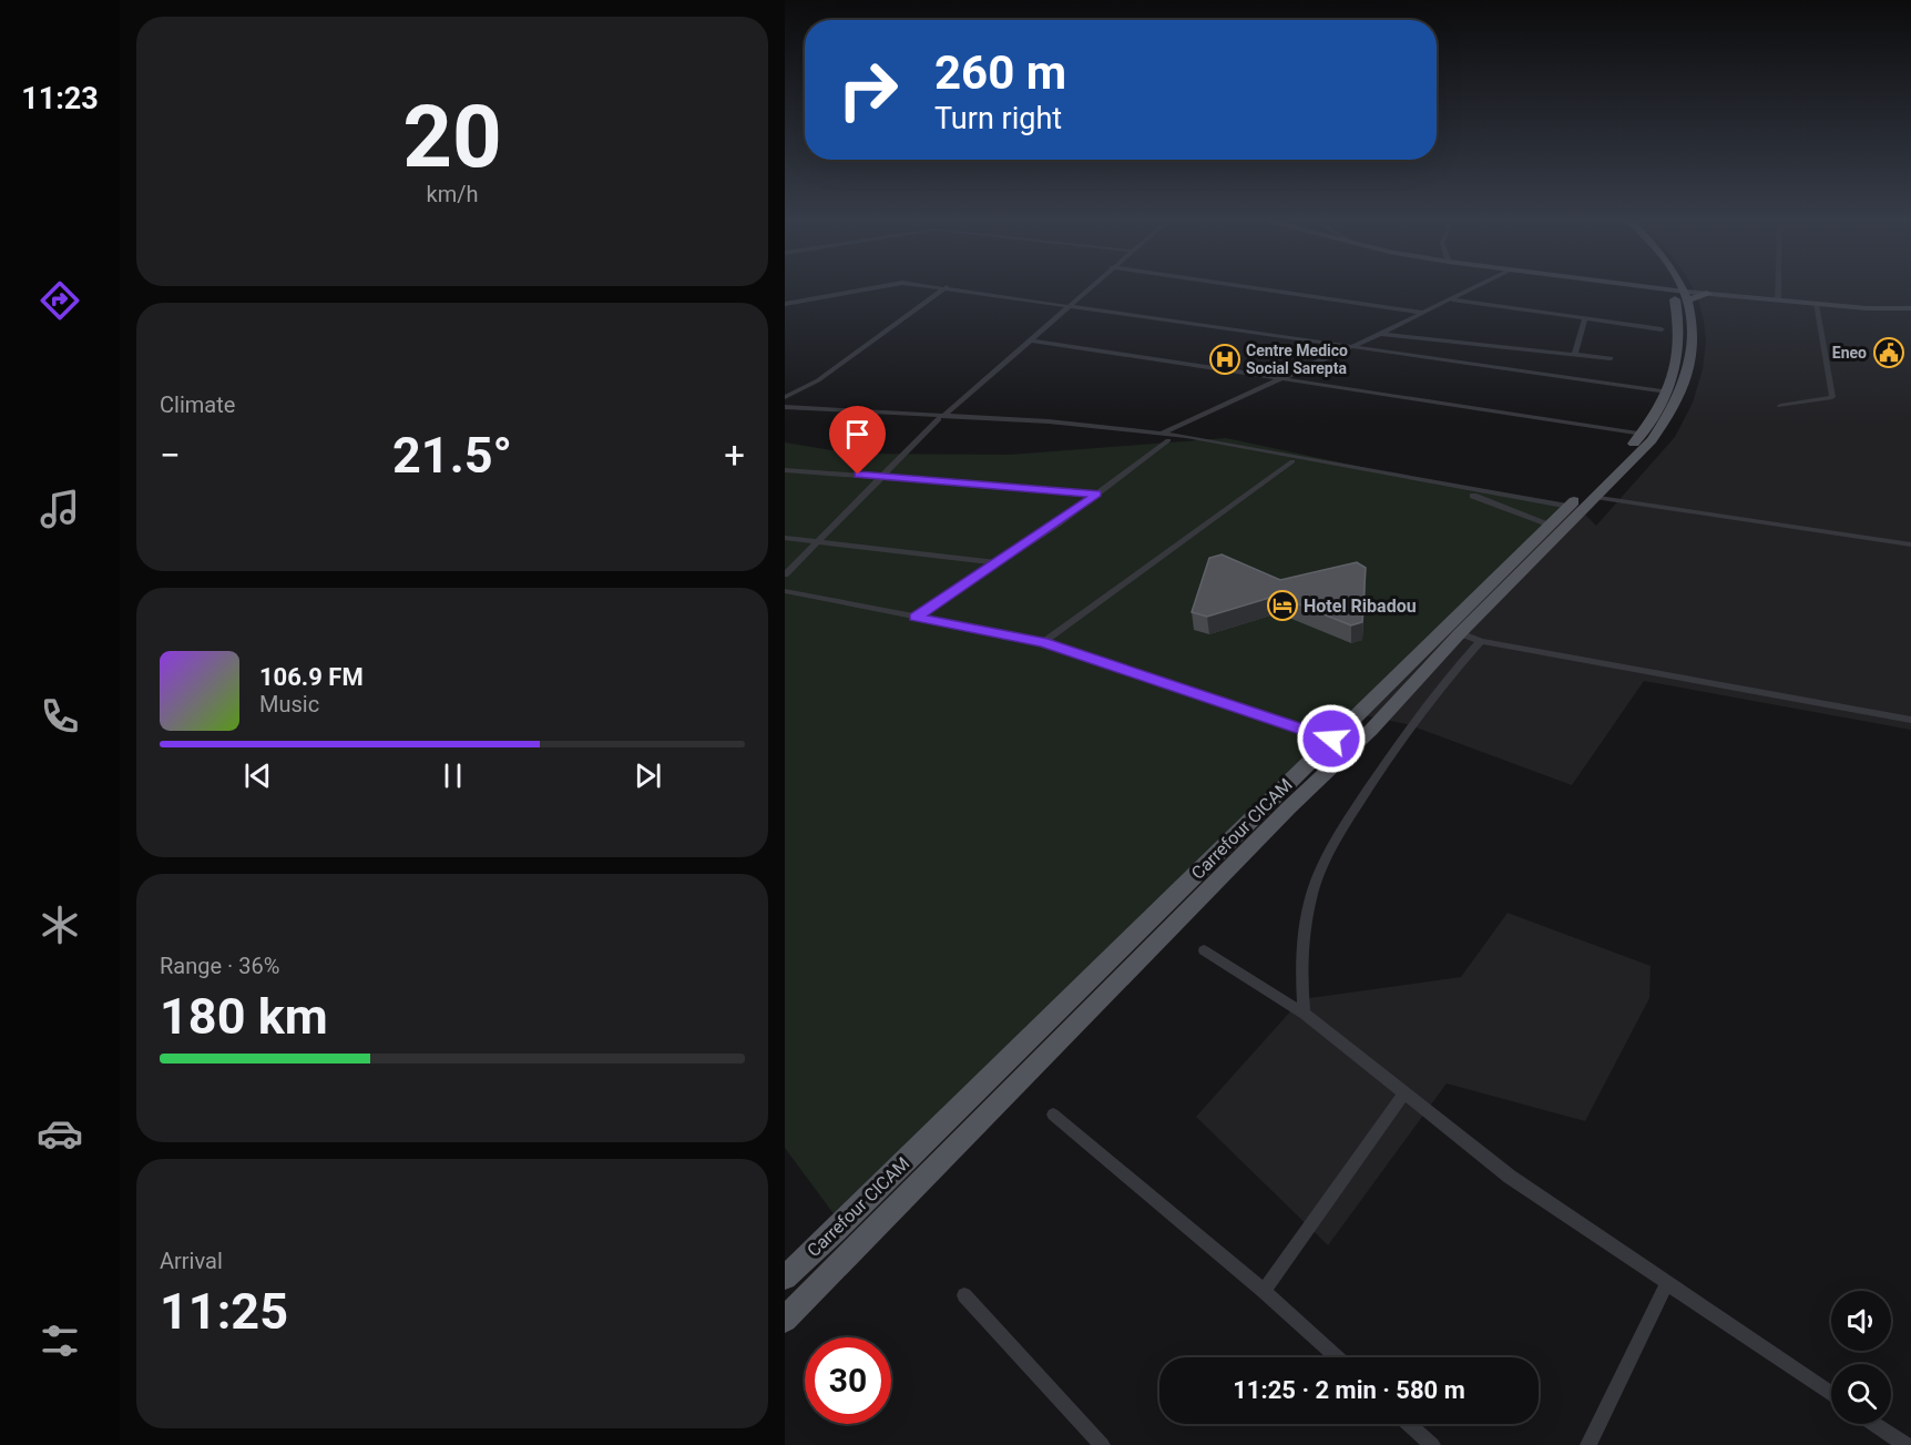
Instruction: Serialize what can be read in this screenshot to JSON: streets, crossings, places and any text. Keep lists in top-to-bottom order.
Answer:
{
  "streets": {
    "main road": ["Carrefour CICAM"]
  },
  "places": {
    "public building": ["Eneo"],
    "hospital": ["Centre Medico Social Sarepta"],
    "hotel": ["Hotel Ribadou"]
  },
  "page": {
    "tabs": "11:23",
    "tile": [
      ["20", "km/h"],
      "Climate",
      ["Range · 36%", "180 km"],
      ["Arrival", "11:25"]
    ],
    "turn": ["260 m", "Turn right"],
    "heat": ["−", "21.5°", "+"],
    "song": ["106.9 FM", "Music"],
    "limit": "30",
    "trip": "11:25 · 2 min · 580 m"
  }
}
